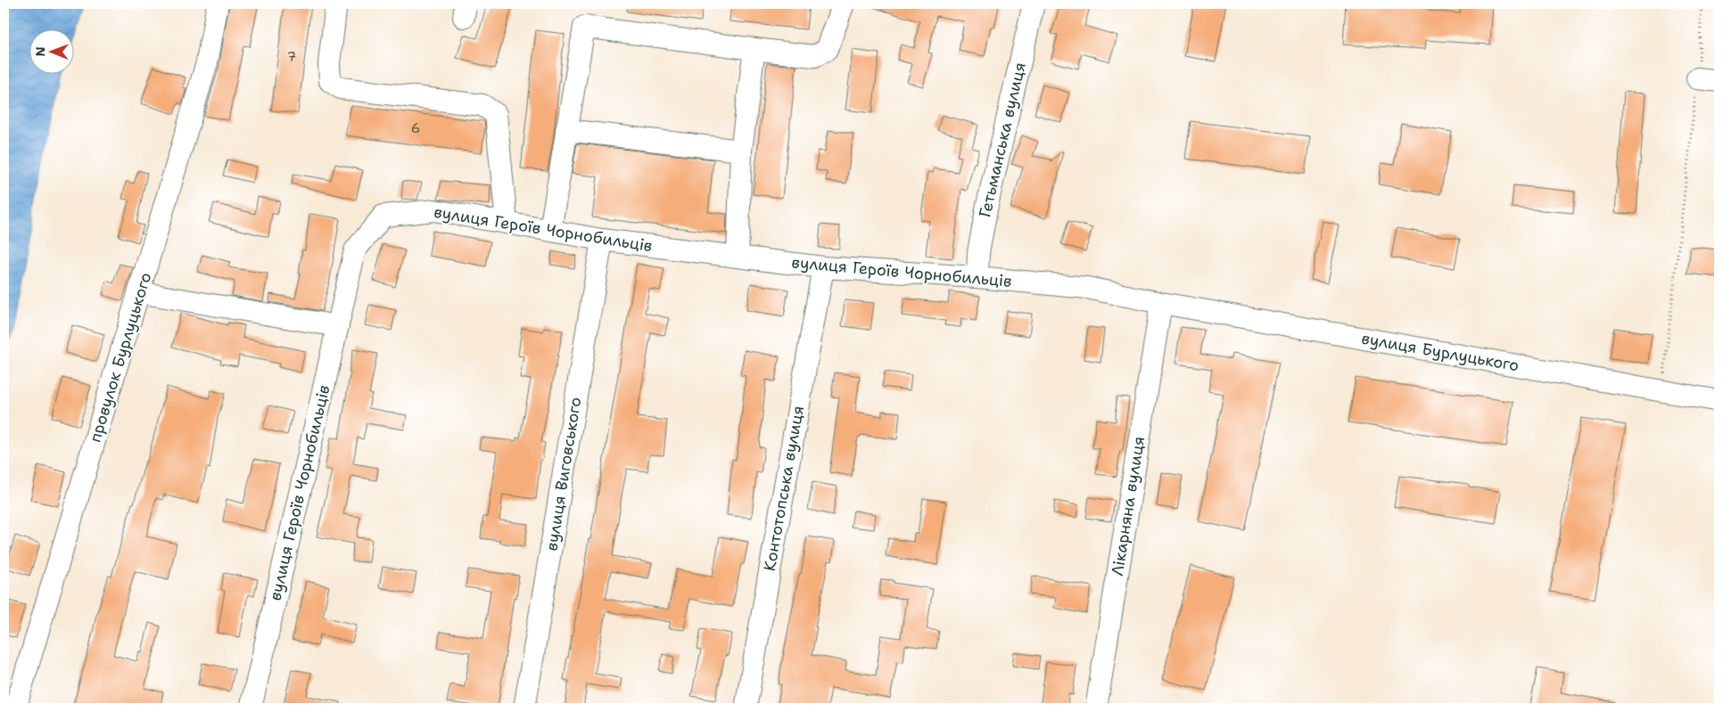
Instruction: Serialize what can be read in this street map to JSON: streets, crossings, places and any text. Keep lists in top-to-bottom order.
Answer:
{
  "streets": {
    "street": [
      "Гетьманська вулиця",
      "вулиця Героїв Чорнобильців",
      "вулиця Бурлуцького",
      "провулок Бурлуцького",
      "вулиця Виговського",
      "Контотопська вулиця",
      "Лікарняна вулиця"
    ]
  },
  "crossings": [
    ["Гетьманська вулиця", "вулиця Героїв Чорнобильців"],
    ["вулиця Героїв Чорнобильців", "вулиця Бурлуцького"],
    ["вулиця Героїв Чорнобильців", "вулиця Виговського"],
    ["вулиця Героїв Чорнобильців", "Контотопська вулиця"],
    ["вулиця Героїв Чорнобильців", "Лікарняна вулиця"],
    ["вулиця Бурлуцького", "Лікарняна вулиця"]
  ],
  "house_numbers": ["7", "6"],
  "north": "left"
}
